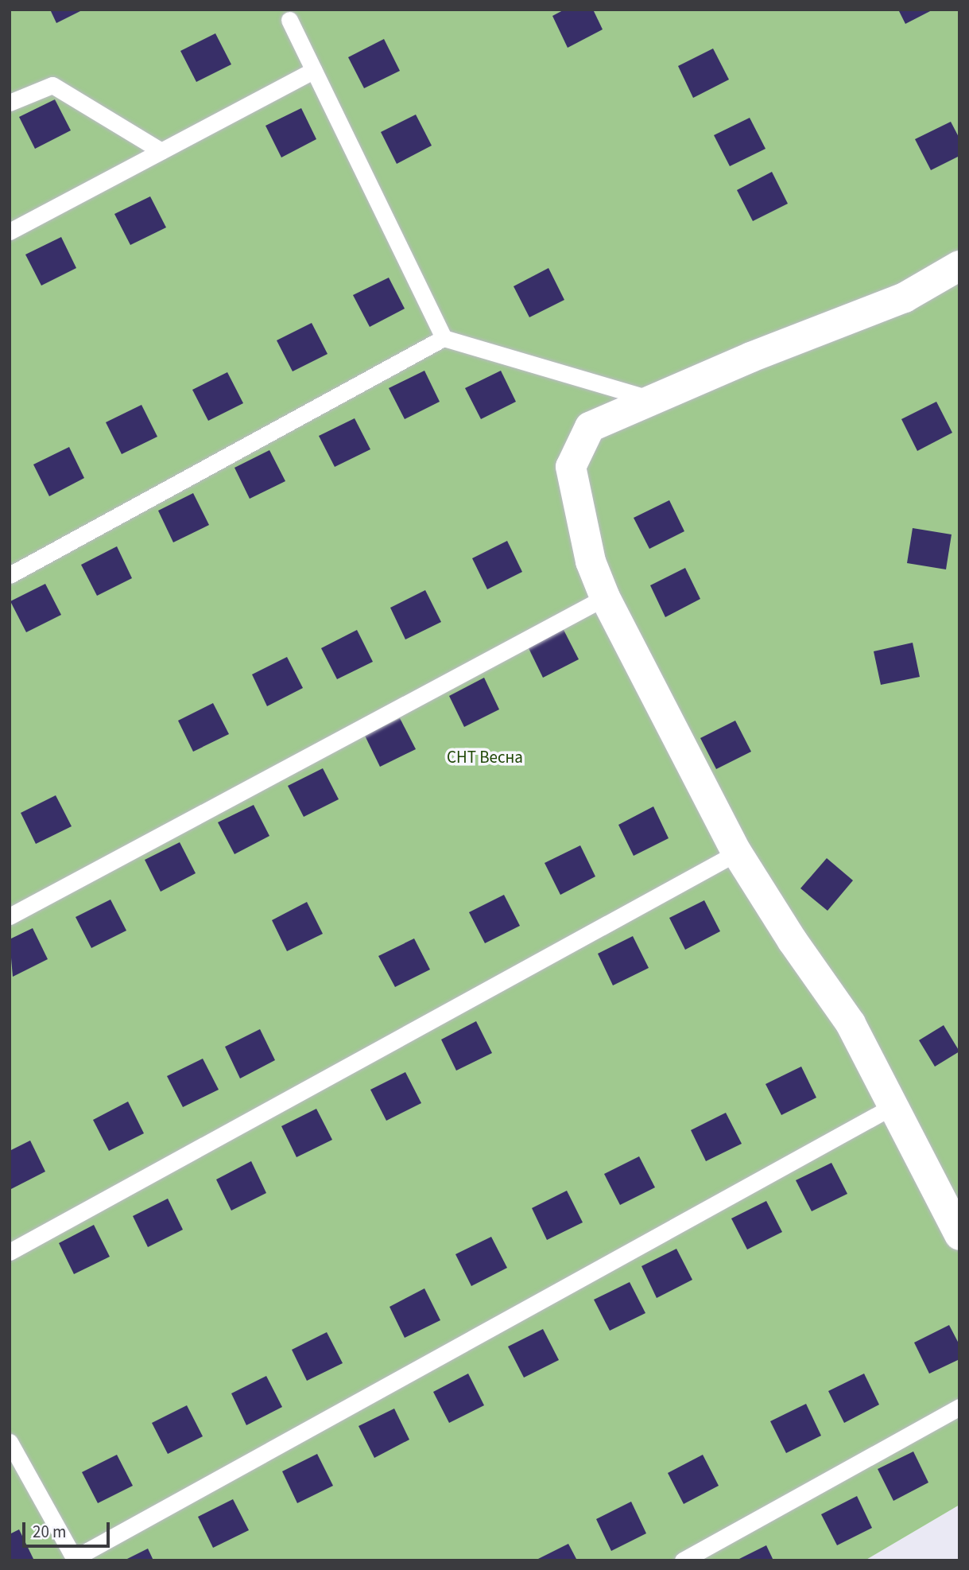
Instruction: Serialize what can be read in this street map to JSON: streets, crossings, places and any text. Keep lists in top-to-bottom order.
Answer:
{
  "parks": ["СНТ Весна"],
  "scale_bar": "20 m"
}
